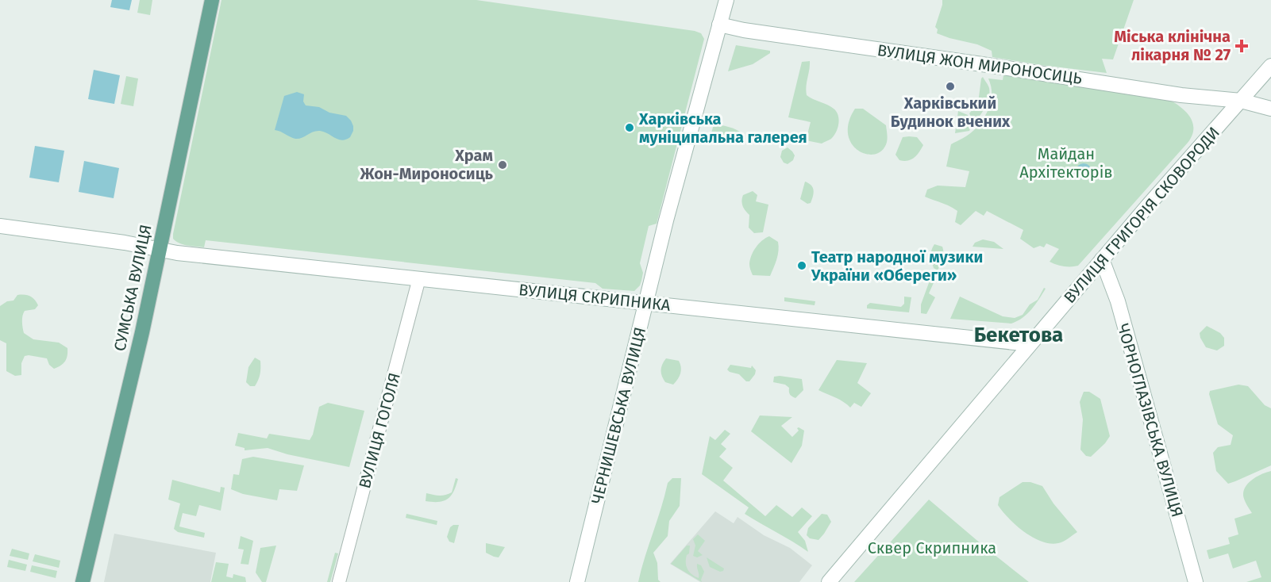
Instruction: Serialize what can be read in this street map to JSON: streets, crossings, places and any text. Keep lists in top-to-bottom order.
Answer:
{
  "streets": {
    "main road": ["СУМСЬКА ВУЛИЦЯ"],
    "street": [
      "ВУЛИЦЯ ЖОН МИРОНОСИЦЬ",
      "ВУЛИЦЯ ГРИГОРІЯ СКОВОРОДИ",
      "ВУЛИЦЯ СКРИПНИКА",
      "ЧЕРНИШЕВСЬКА ВУЛИЦЯ",
      "ЧОРНОГЛАЗІВСЬКА ВУЛИЦЯ",
      "ВУЛИЦЯ ГОГОЛЯ"
    ]
  },
  "crossings": [
    ["ВУЛИЦЯ ЖОН МИРОНОСИЦЬ", "ВУЛИЦЯ ГРИГОРІЯ СКОВОРОДИ"],
    ["ВУЛИЦЯ ЖОН МИРОНОСИЦЬ", "ЧЕРНИШЕВСЬКА ВУЛИЦЯ"],
    ["ВУЛИЦЯ ГРИГОРІЯ СКОВОРОДИ", "ВУЛИЦЯ СКРИПНИКА"],
    ["ВУЛИЦЯ ГРИГОРІЯ СКОВОРОДИ", "ЧОРНОГЛАЗІВСЬКА ВУЛИЦЯ"],
    ["СУМСЬКА ВУЛИЦЯ", "ВУЛИЦЯ СКРИПНИКА"],
    ["ВУЛИЦЯ СКРИПНИКА", "ЧЕРНИШЕВСЬКА ВУЛИЦЯ"],
    ["ВУЛИЦЯ СКРИПНИКА", "ВУЛИЦЯ ГОГОЛЯ"]
  ],
  "districts": ["Бекетова"],
  "parks": ["Майдан Архітекторів", "Сквер Скрипника"],
  "places": {
    "health": ["Міська клінічна лікарня № 27"],
    "other": [
      "Харківський Будинок вчених",
      "Харківська муніципальна галерея",
      "Храм Жон-Мироносиць",
      "Театр народної музики України «Обереги»"
    ]
  }
}
